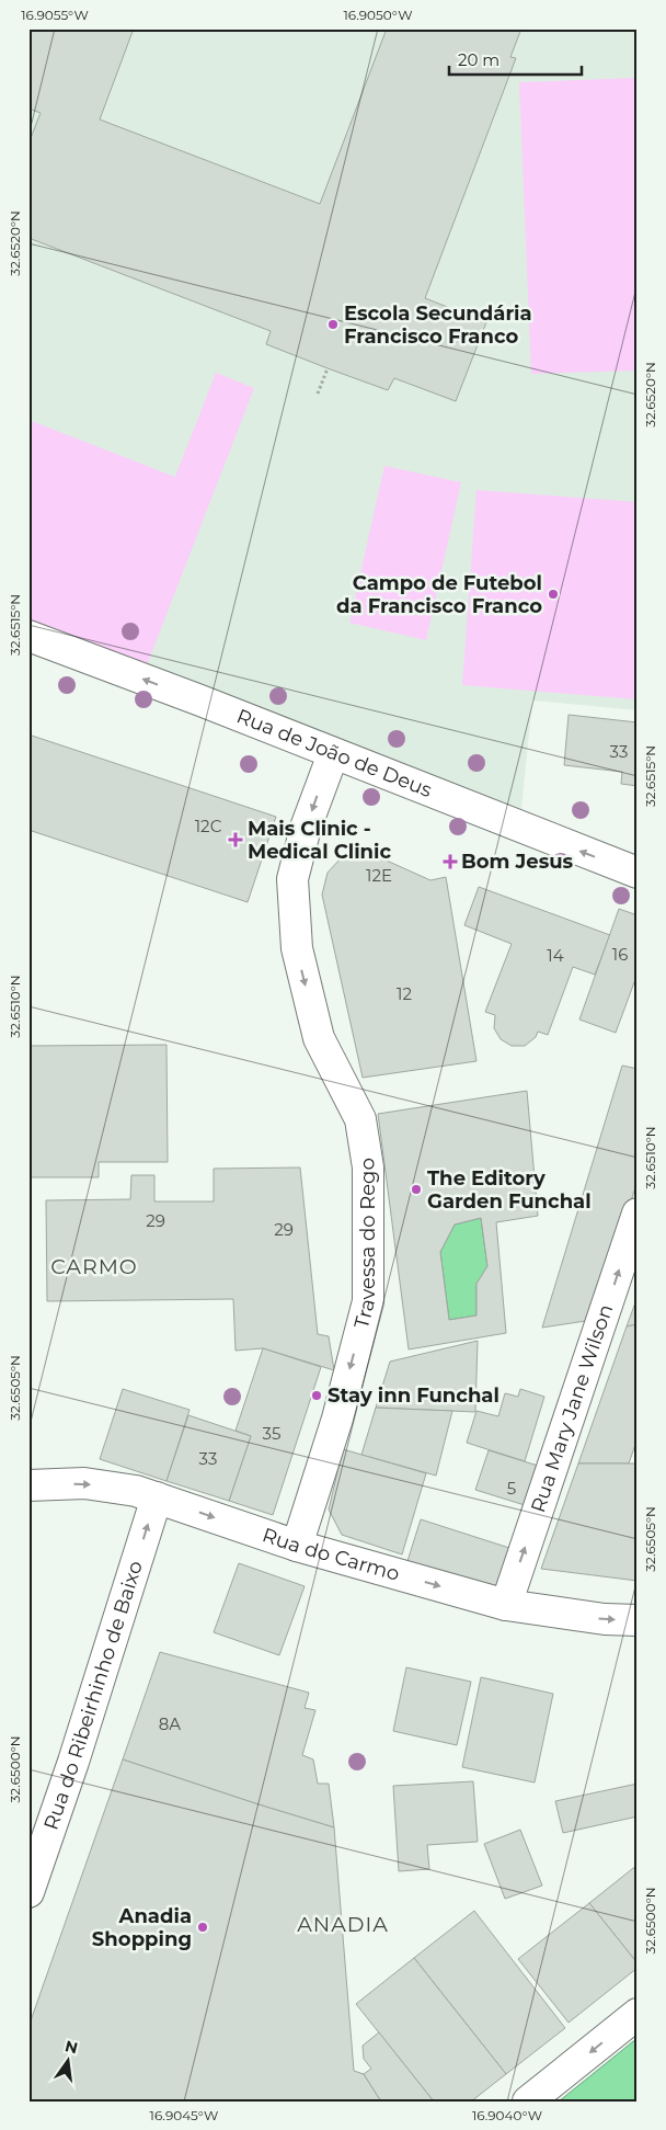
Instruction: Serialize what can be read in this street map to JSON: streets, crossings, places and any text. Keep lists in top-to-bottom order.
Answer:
{
  "streets": {
    "street": [
      "Rua de João de Deus",
      "Travessa do Rego",
      "Rua Mary Jane Wilson",
      "Rua do Carmo",
      "Rua do Ribeirhinho de Baixo"
    ]
  },
  "crossings": [
    ["Rua de João de Deus", "Travessa do Rego"],
    ["Travessa do Rego", "Rua do Carmo"],
    ["Rua Mary Jane Wilson", "Rua do Carmo"],
    ["Rua do Carmo", "Rua do Ribeirhinho de Baixo"]
  ],
  "one_way": [
    "Rua de João de Deus",
    "Travessa do Rego",
    "Rua Mary Jane Wilson",
    "Rua do Carmo",
    "Rua do Ribeirhinho de Baixo"
  ],
  "districts": ["CARMO", "ANADIA"],
  "places": {
    "other": [
      "Escola Secundária Francisco Franco",
      "Campo de Futebol da Francisco Franco",
      "The Editory Garden Funchal",
      "Stay inn Funchal",
      "Anadia Shopping"
    ],
    "health": ["Mais Clinic - Medical Clinic", "Bom Jesus"]
  },
  "house_numbers": [
    "33",
    "12C",
    "12E",
    "16",
    "14",
    "12",
    "29",
    "29",
    "35",
    "33",
    "5",
    "8A"
  ],
  "scale_bar": "20 m",
  "north": "top",
  "coordinates": [
    "16.9055°W",
    "16.9050°W",
    "32.6520°N",
    "32.6515°N",
    "32.6510°N",
    "32.6505°N",
    "32.6500°N",
    "16.9045°W",
    "16.9040°W"
  ]
}
